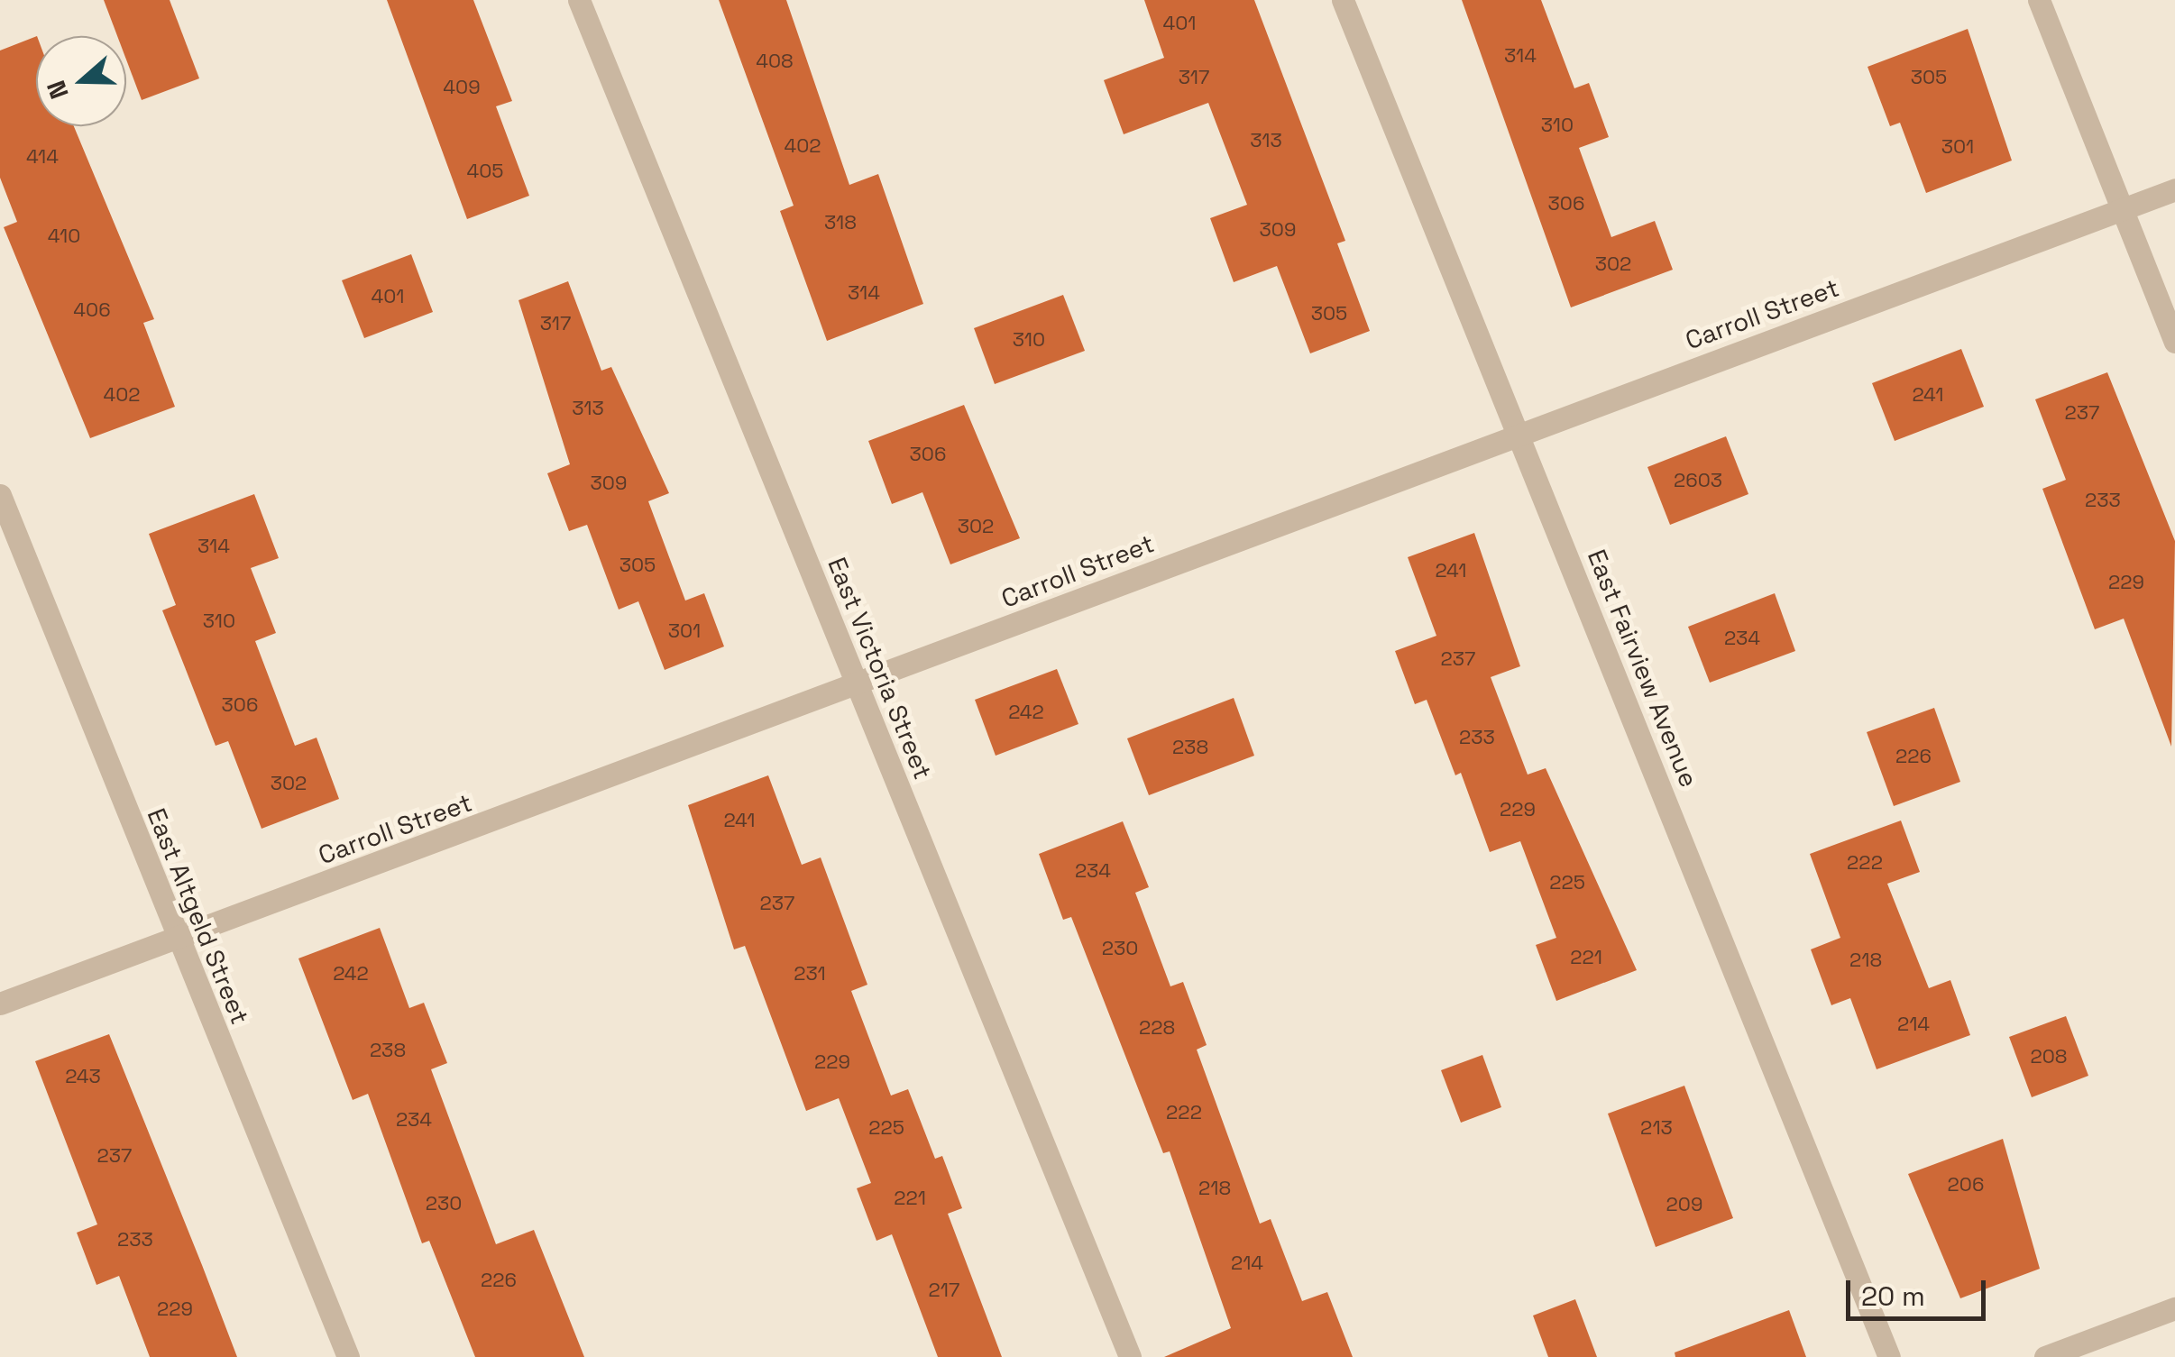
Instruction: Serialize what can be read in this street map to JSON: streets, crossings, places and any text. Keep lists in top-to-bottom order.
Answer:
{
  "streets": {
    "street": [
      "Carroll Street",
      "East Victoria Street",
      "East Fairview Avenue",
      "East Altgeld Street"
    ]
  },
  "crossings": [
    ["Carroll Street", "East Victoria Street"],
    ["Carroll Street", "East Fairview Avenue"],
    ["Carroll Street", "East Altgeld Street"]
  ],
  "house_numbers": [
    "401",
    "314",
    "408",
    "317",
    "305",
    "409",
    "310",
    "313",
    "402",
    "301",
    "414",
    "405",
    "306",
    "318",
    "309",
    "410",
    "302",
    "314",
    "401",
    "406",
    "305",
    "317",
    "310",
    "402",
    "241",
    "313",
    "237",
    "306",
    "2603",
    "309",
    "233",
    "302",
    "314",
    "305",
    "241",
    "229",
    "310",
    "301",
    "234",
    "237",
    "306",
    "242",
    "233",
    "238",
    "226",
    "302",
    "229",
    "241",
    "222",
    "234",
    "225",
    "237",
    "230",
    "221",
    "218",
    "242",
    "231",
    "214",
    "228",
    "238",
    "208",
    "229",
    "243",
    "222",
    "234",
    "225",
    "213",
    "237",
    "206",
    "218",
    "221",
    "230",
    "209",
    "233",
    "214",
    "226",
    "217",
    "229"
  ],
  "scale_bar": "20 m",
  "north": "left"
}
